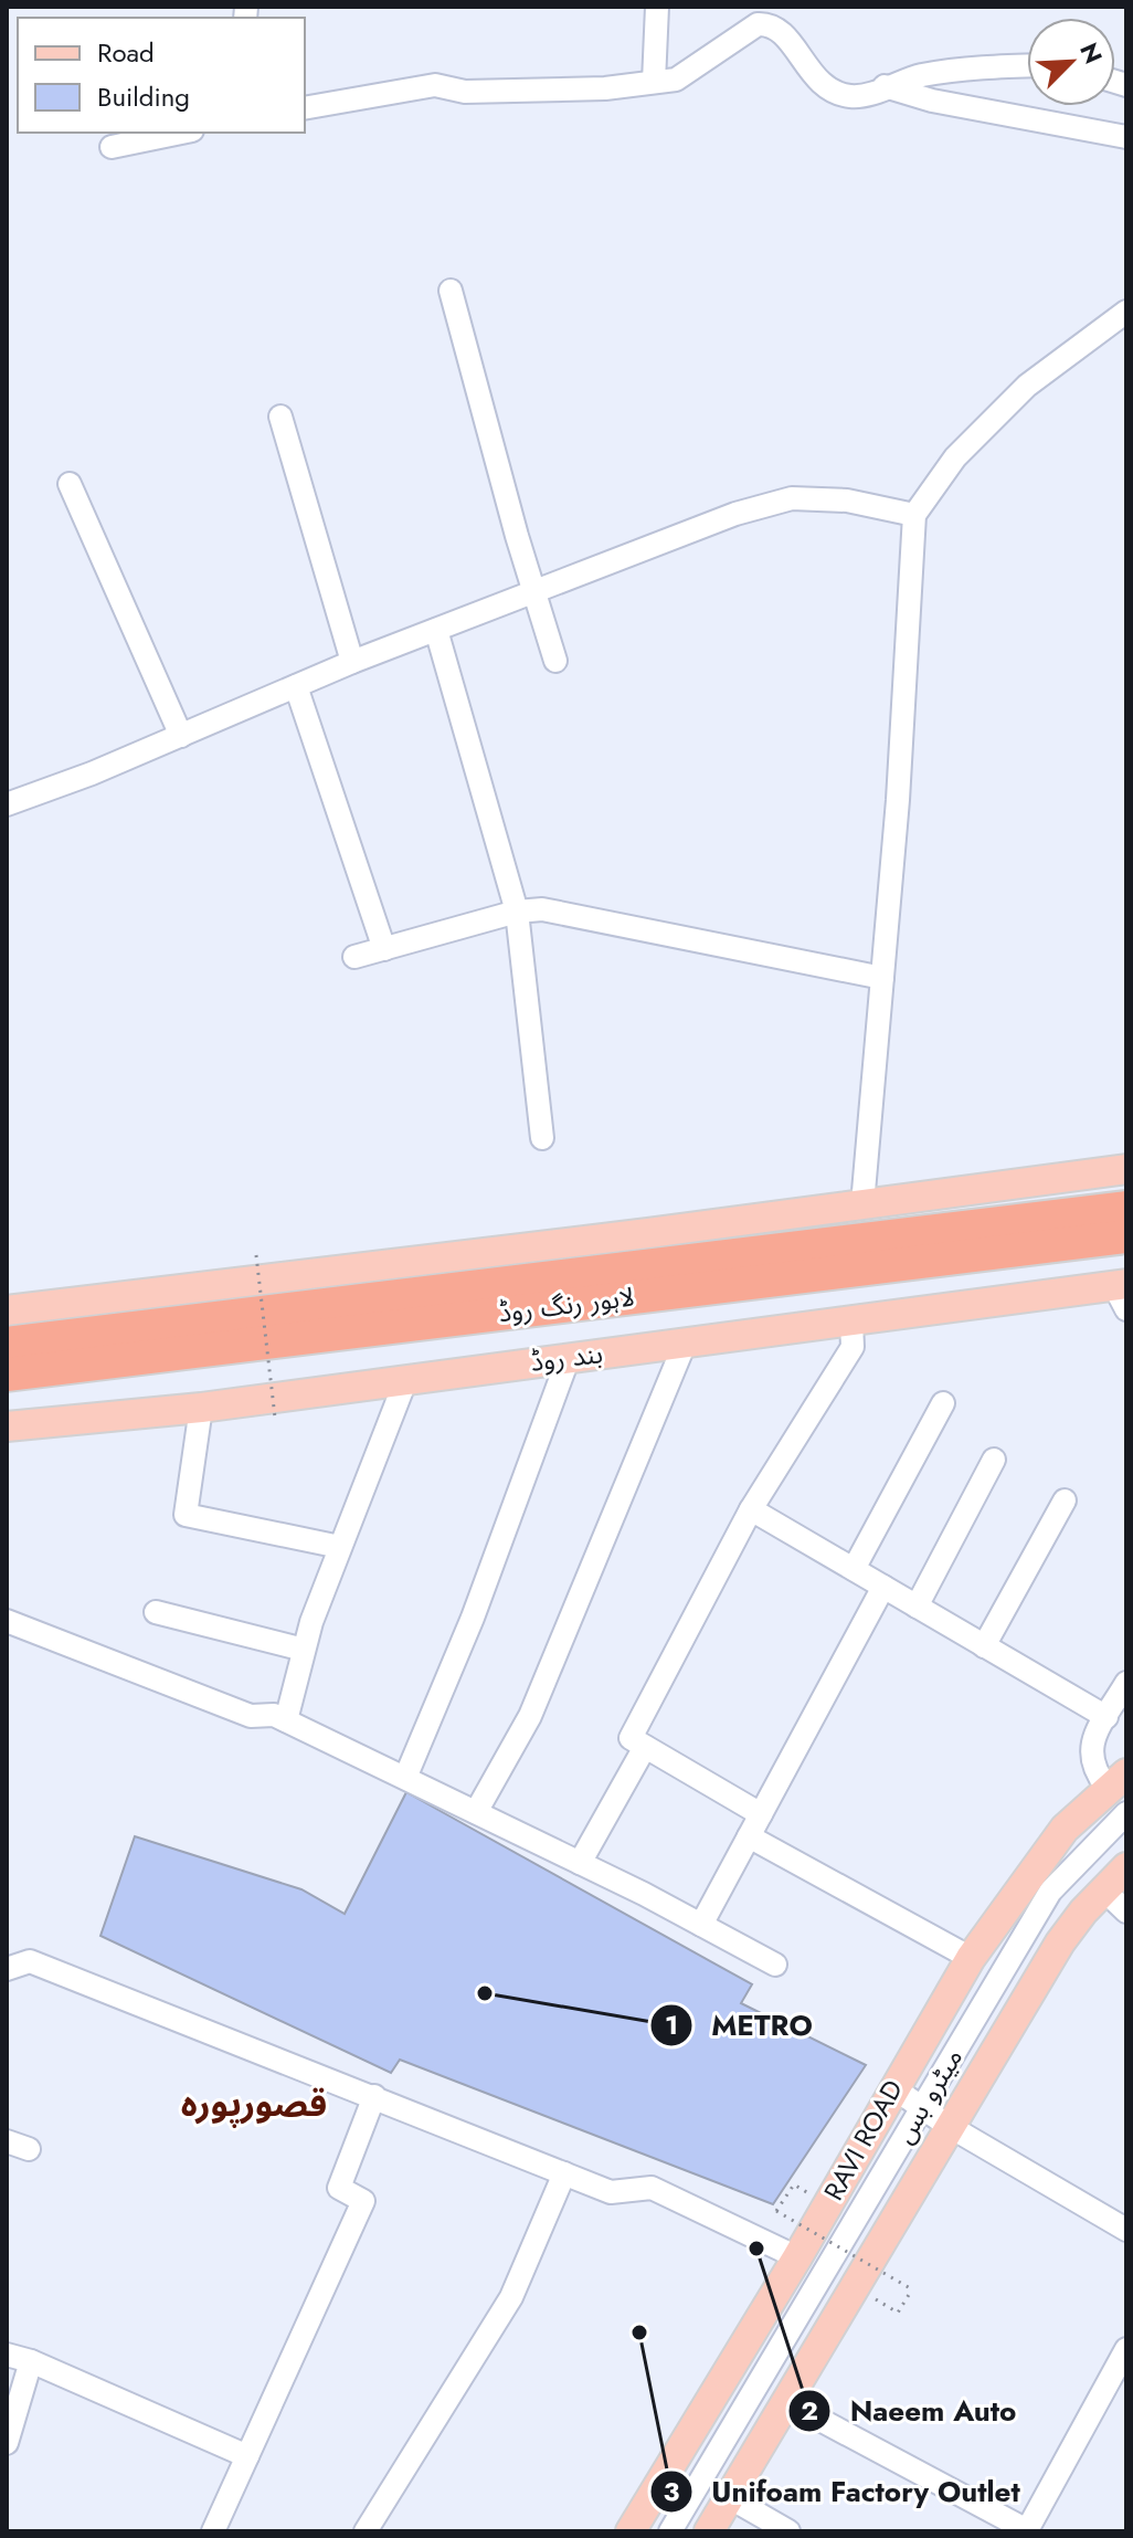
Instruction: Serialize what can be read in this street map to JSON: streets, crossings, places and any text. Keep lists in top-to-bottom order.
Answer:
{
  "streets": {
    "highway": ["لاہور رنگ روڈ"],
    "main road": ["بند روڈ", "RAVI ROAD"],
    "street": ["میٹرو بس"]
  },
  "districts": ["قصورپورہ"],
  "places": ["METRO", "Naeem Auto", "Unifoam Factory Outlet"],
  "legend": ["Road", "Building"],
  "north": "top right"
}
